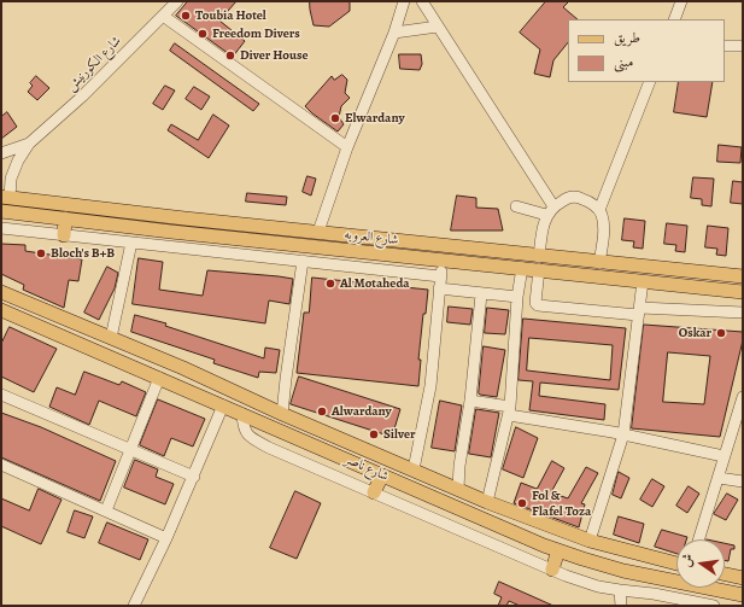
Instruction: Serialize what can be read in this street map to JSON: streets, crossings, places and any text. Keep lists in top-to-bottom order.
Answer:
{
  "streets": {
    "main road": ["شارع العروبه", "شارع ناصر"],
    "street": ["شارع الكورنيش"]
  },
  "crossings": [
    ["شارع الكورنيش", "شارع العروبه"]
  ],
  "places": [
    "Toubia Hotel",
    "Freedom Divers",
    "Diver House",
    "Elwardany",
    "Bloch's B+B",
    "Al Motaheda",
    "Oskar",
    "Alwardany",
    "Silver",
    "Fol & Flafel Toza"
  ],
  "legend": ["طريق", "مبنى"],
  "north": "left"
}
